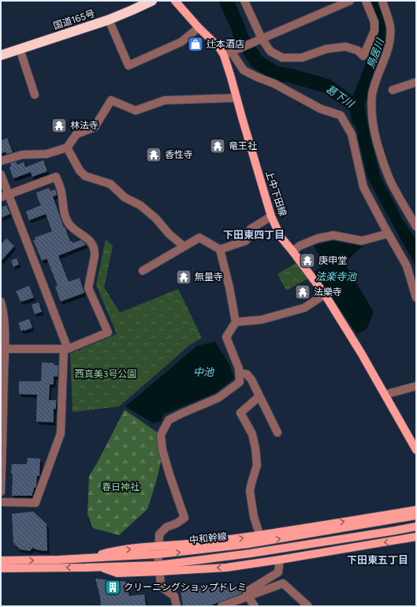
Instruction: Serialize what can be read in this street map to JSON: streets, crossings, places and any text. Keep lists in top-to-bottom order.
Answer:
{
  "streets": {
    "highway": ["国道165号"],
    "main road": ["上中下田線", "中和幹線"]
  },
  "districts": ["下田東四丁目", "下田東五丁目"],
  "water": [
    "鳥居川",
    "葛下川",
    "法楽寺池",
    "中池"
  ],
  "parks": ["西真美3号公園", "春日神社"],
  "places": {
    "shop": ["辻本酒店"],
    "temple": [
      "林法寺",
      "竜王社",
      "香性寺",
      "庚申堂",
      "無量寺",
      "法樂寺"
    ],
    "building": ["クリーニングショップドレミ"]
  }
}
